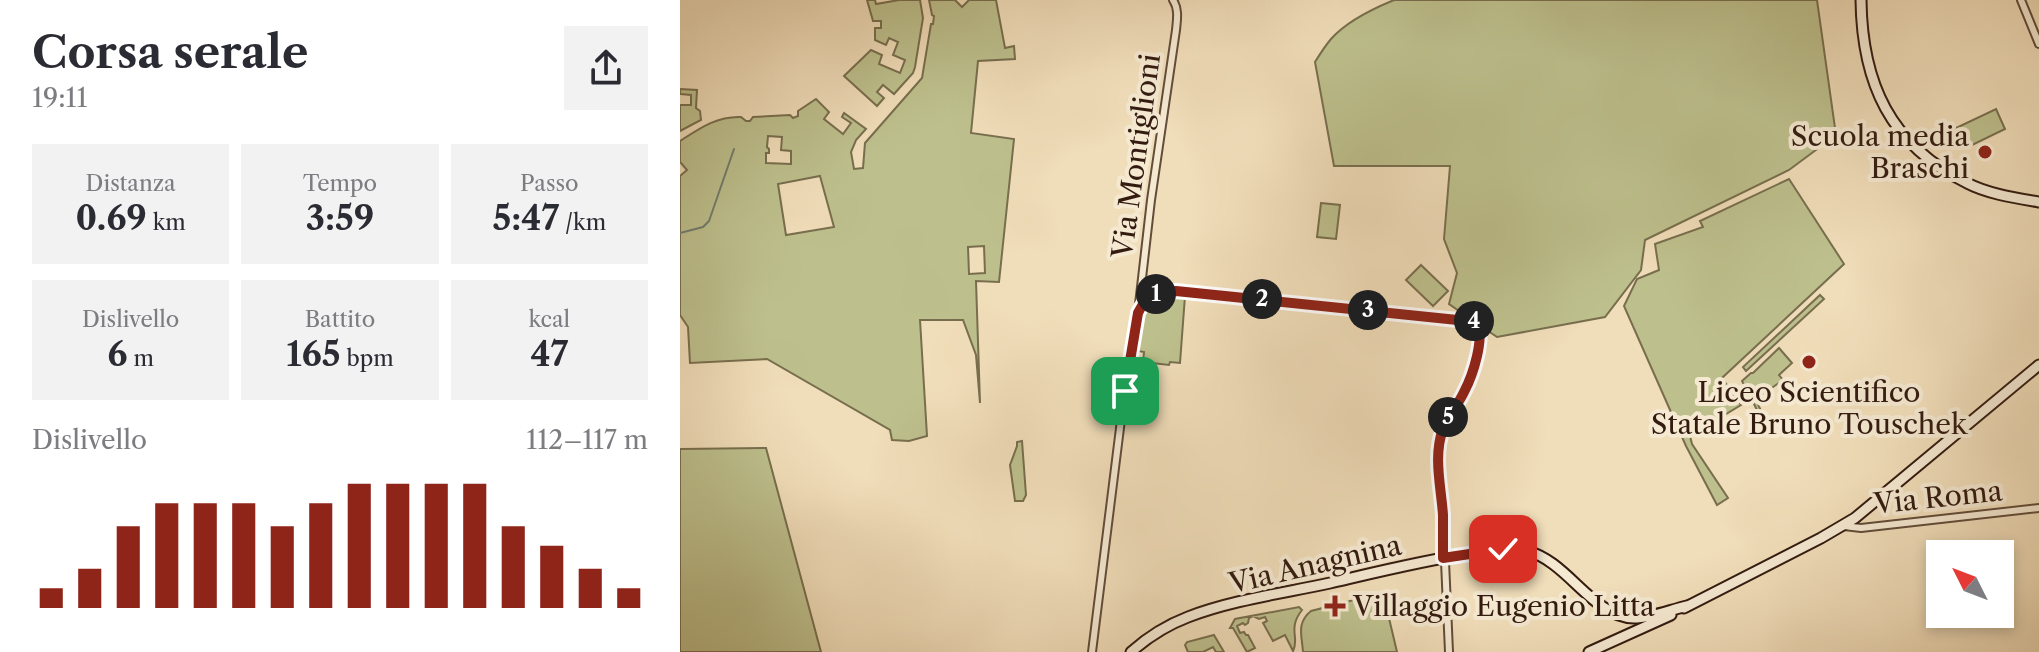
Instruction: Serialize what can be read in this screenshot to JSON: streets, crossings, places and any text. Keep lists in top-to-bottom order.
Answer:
{
  "streets": {
    "main road": ["Via Anagnina"],
    "street": ["Via Montiglioni", "Via Roma"]
  },
  "places": {
    "other": ["Scuola media Braschi", "Liceo Scientifico Statale Bruno Touschek"],
    "health": ["Villaggio Eugenio Litta"]
  },
  "north": "top left",
  "page": {
    "heading": ["Corsa serale", "19:11"],
    "stats": [
      ["Distanza", "0.69 km"],
      ["Tempo", "3:59"],
      ["Passo", "5:47 /km"],
      ["Dislivello", "6 m"],
      ["Battito", "165 bpm"],
      ["kcal", "47"]
    ],
    "pins": [
      "1",
      "2",
      "3",
      "4",
      "5"
    ],
    "chart": ["Dislivello", "112–117 m"]
  }
}
